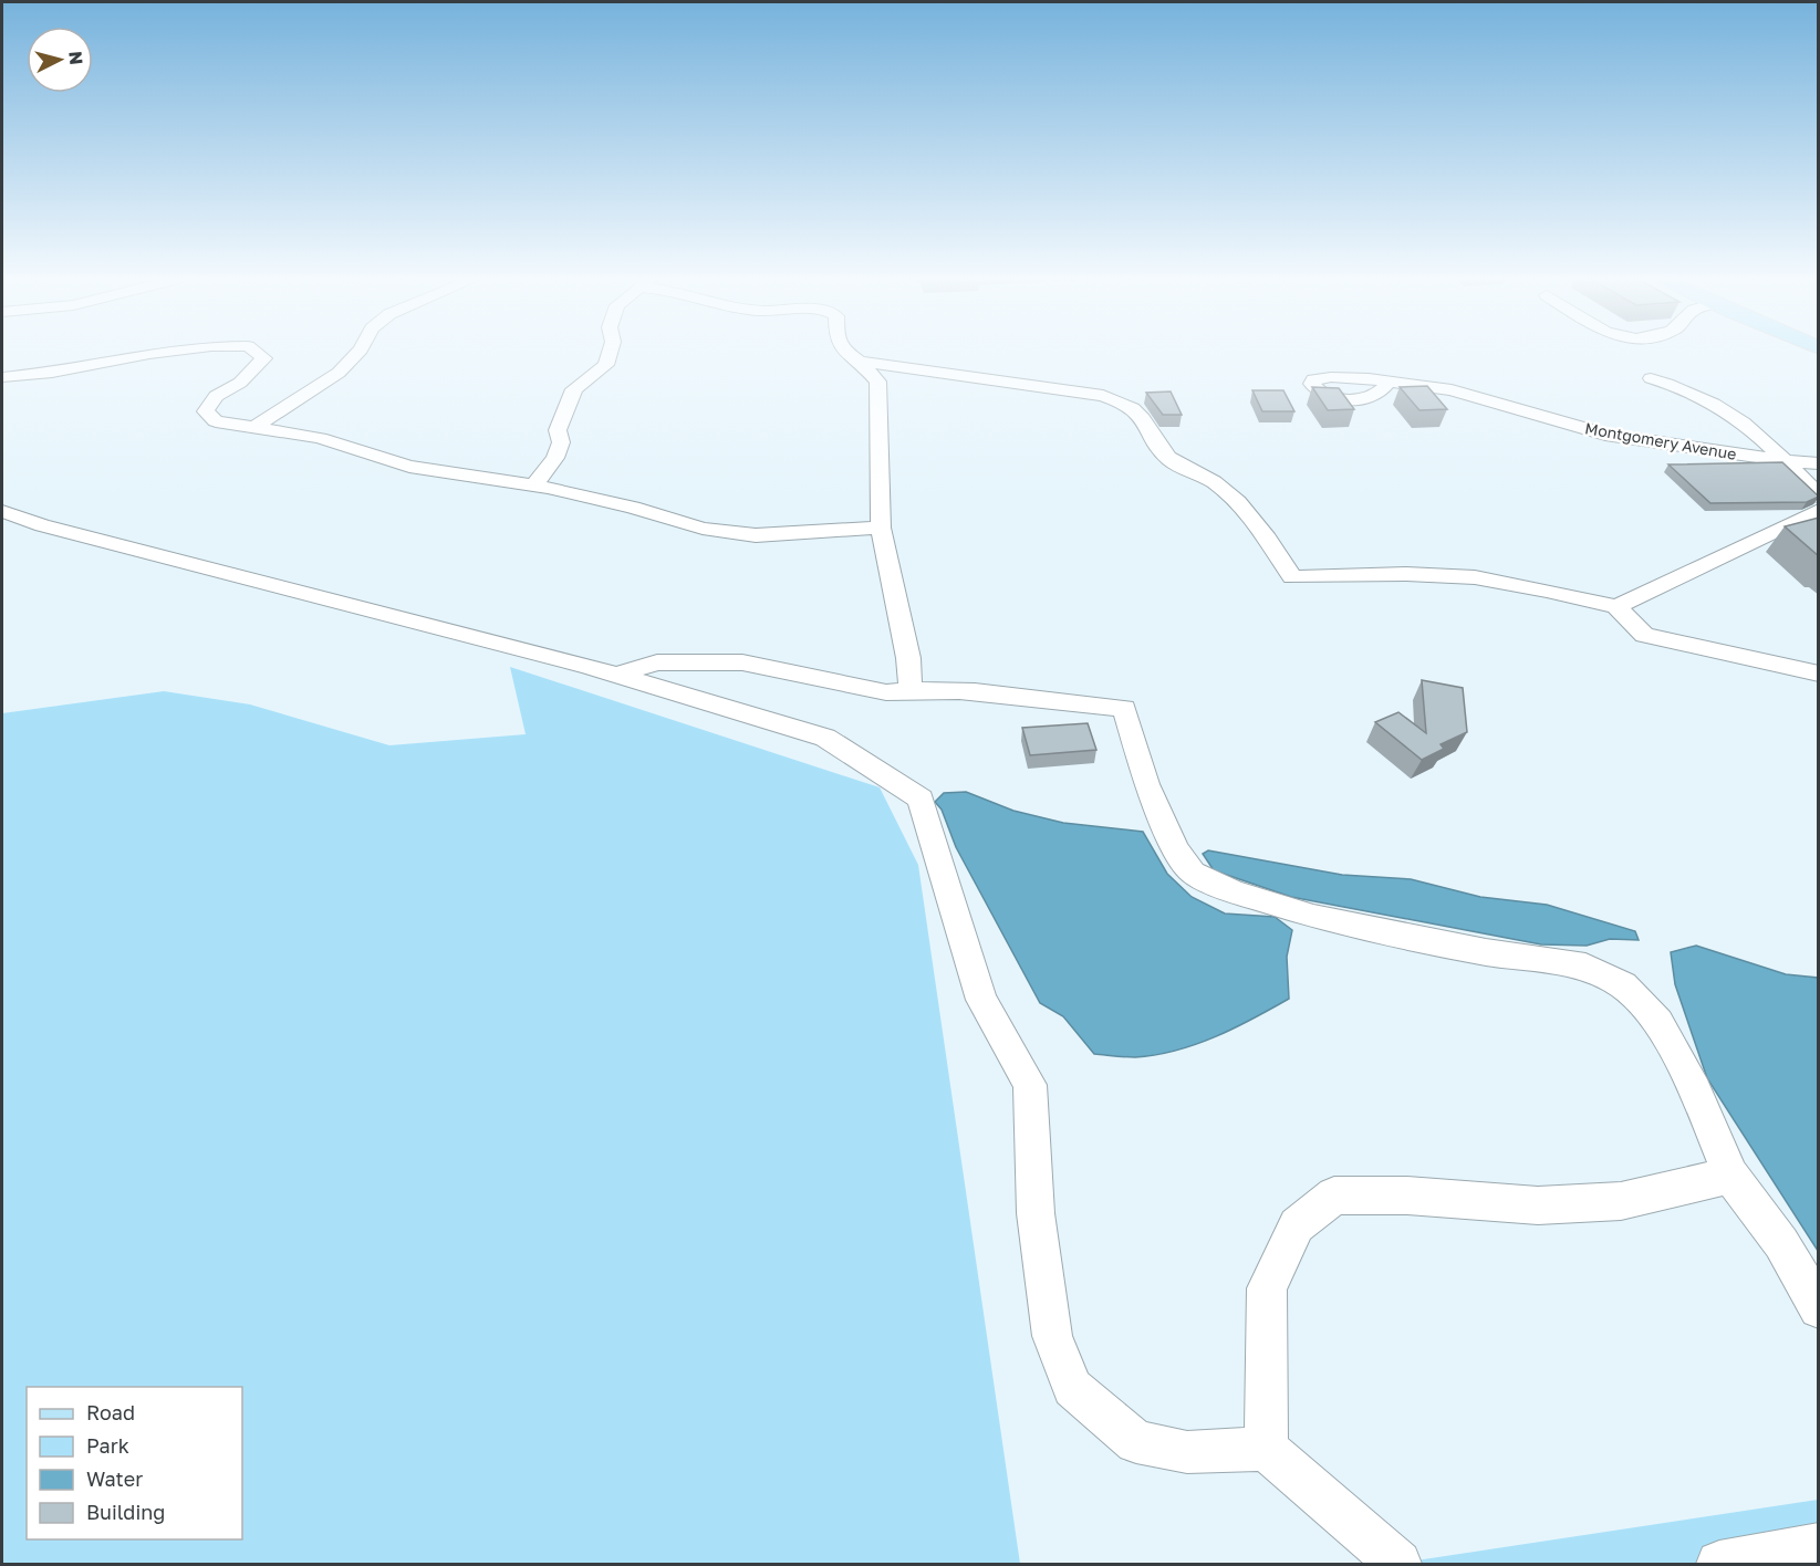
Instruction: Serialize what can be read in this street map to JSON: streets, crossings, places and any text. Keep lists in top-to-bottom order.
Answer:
{
  "streets": {
    "street": ["Montgomery Avenue"]
  },
  "legend": [
    "Road",
    "Park",
    "Water",
    "Building"
  ],
  "north": "right"
}
